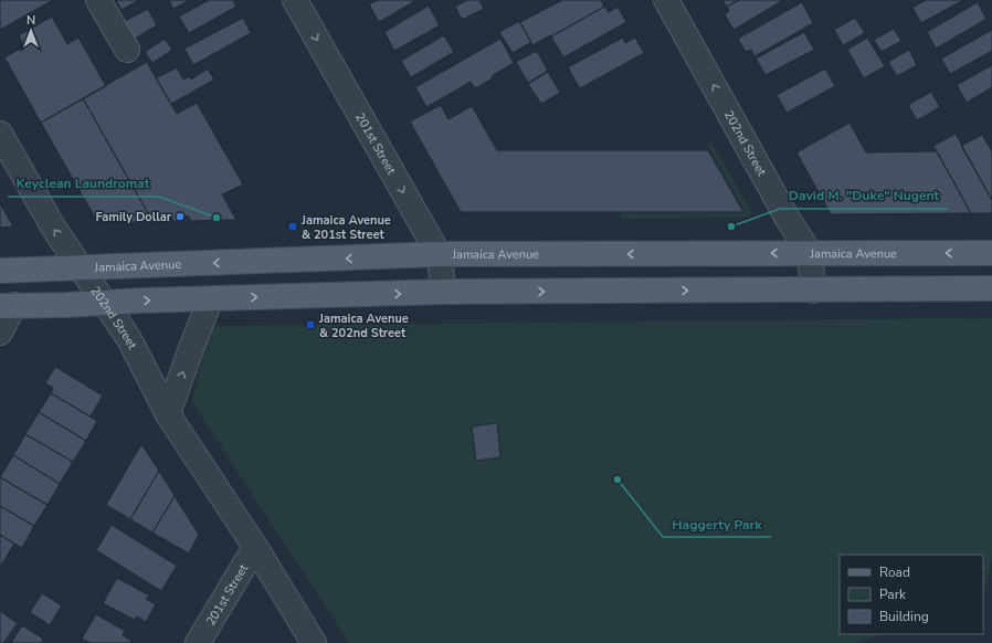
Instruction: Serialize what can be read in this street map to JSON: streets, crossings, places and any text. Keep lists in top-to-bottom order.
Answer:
{
  "streets": {
    "main road": ["Jamaica Avenue"],
    "street": ["201st Street", "202nd Street"]
  },
  "crossings": [
    ["201st Street", "202nd Street"],
    ["201st Street", "Jamaica Avenue"],
    ["202nd Street", "Jamaica Avenue"]
  ],
  "one_way": ["201st Street", "202nd Street"],
  "places": {
    "other": [
      "Family Dollar",
      "Keyclean Laundromat",
      "David M. \"Duke\" Nugent",
      "Haggerty Park"
    ],
    "transit": ["Jamaica Avenue & 201st Street", "Jamaica Avenue & 202nd Street"]
  },
  "legend": ["Road", "Park", "Building"],
  "north": "top"
}
